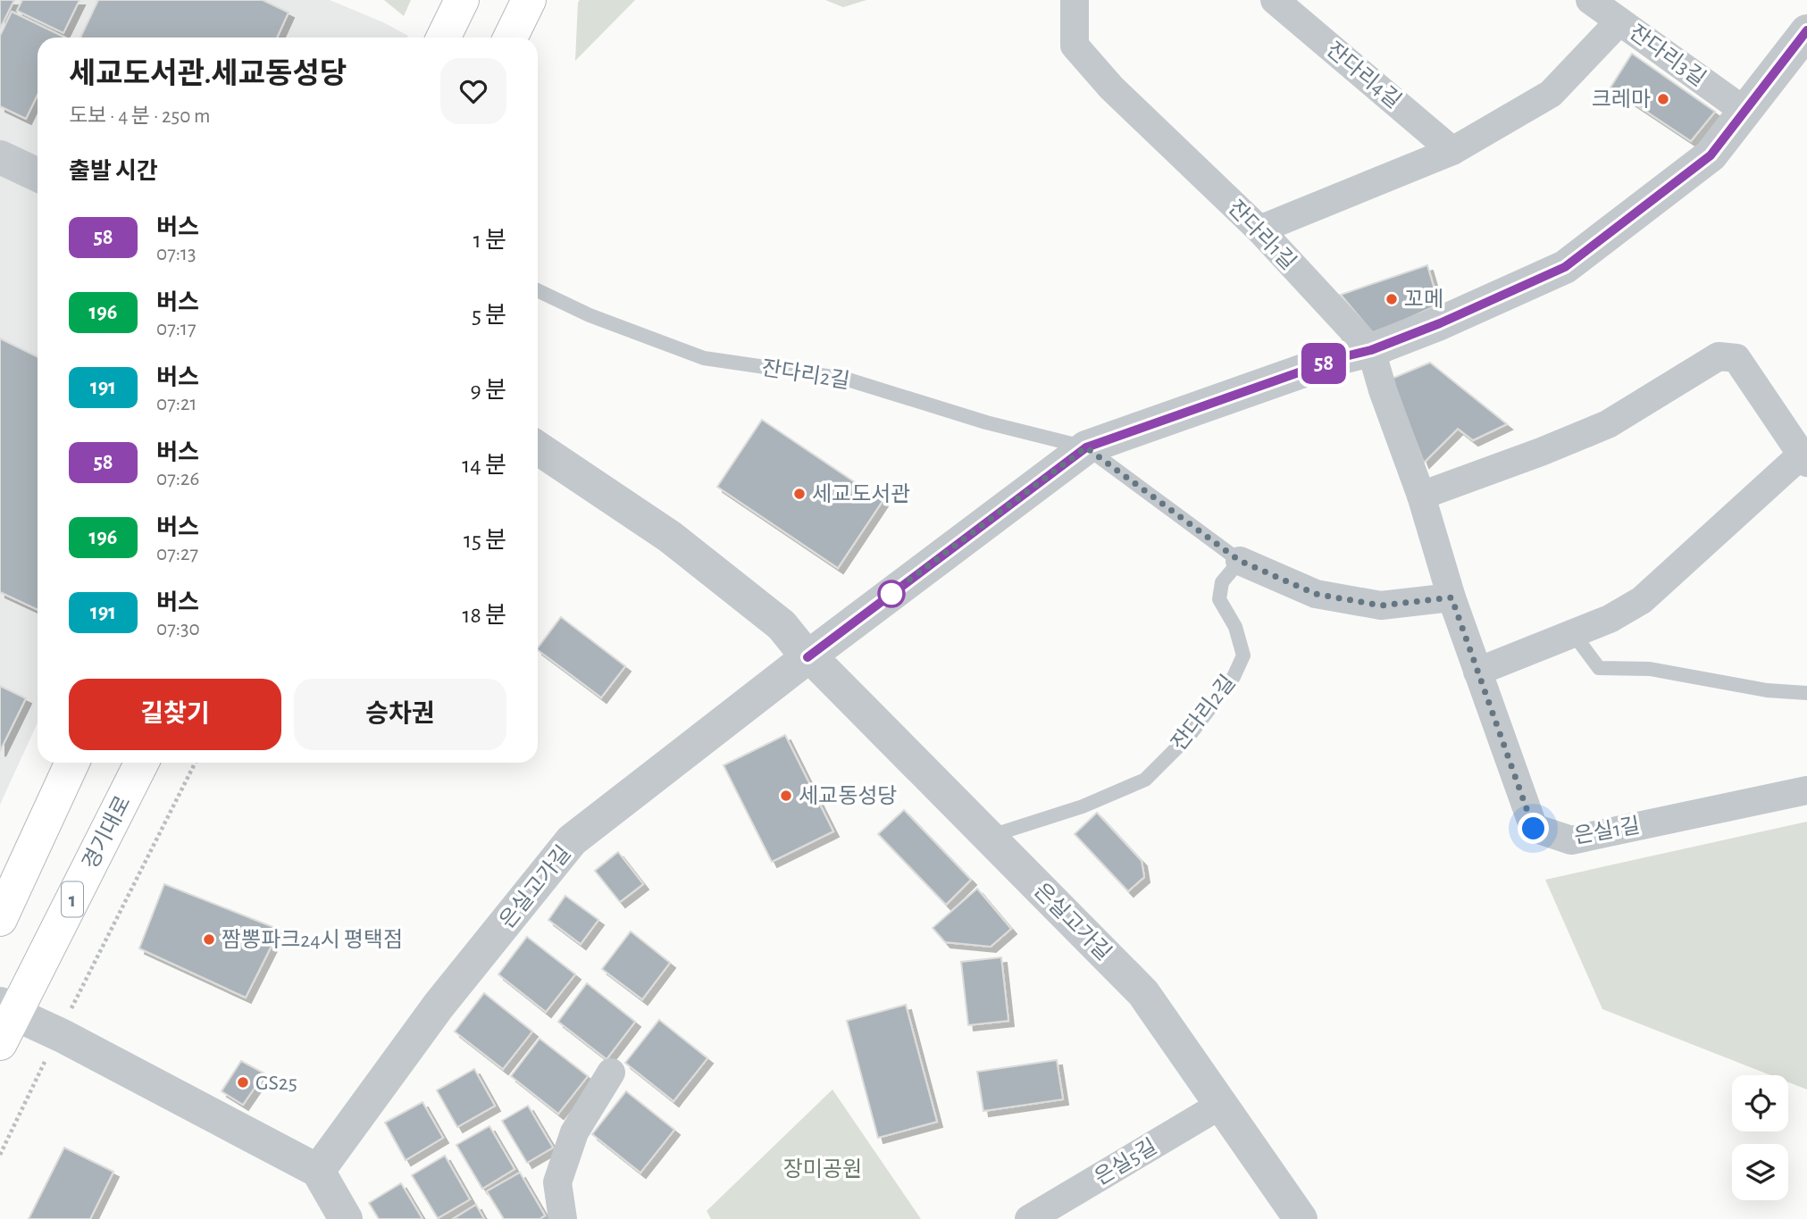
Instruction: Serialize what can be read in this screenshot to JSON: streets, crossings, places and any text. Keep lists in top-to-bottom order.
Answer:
{
  "streets": {
    "main road": ["경기대로", "1"],
    "street": [
      "잔다리3길",
      "잔다리4길",
      "잔다리1길",
      "은실1길",
      "은실고가길",
      "은실5길"
    ],
    "lane": ["잔다리2길"]
  },
  "crossings": [
    ["잔다리1길", "은실1길"],
    ["잔다리2길", "은실고가길"],
    ["은실고가길", "은실5길"]
  ],
  "parks": ["장미공원"],
  "places": [
    "크레마",
    "꼬메",
    "세교도서관",
    "세교동성당",
    "짬뽕파크24시 평택점",
    "GS25"
  ],
  "lines": ["bus line 58"],
  "page": {
    "on_map": "58",
    "heading": [
      ["세교도서관.세교동성당", "도보 · 4 분 · 250 m"],
      "출발 시간"
    ],
    "list": [
      {
        "mark": "58",
        "name": "버스",
        "note": "07:13",
        "value": "1 분"
      },
      {
        "mark": "196",
        "name": "버스",
        "note": "07:17",
        "value": "5 분"
      },
      {
        "mark": "191",
        "name": "버스",
        "note": "07:21",
        "value": "9 분"
      },
      {
        "mark": "58",
        "name": "버스",
        "note": "07:26",
        "value": "14 분"
      },
      {
        "mark": "196",
        "name": "버스",
        "note": "07:27",
        "value": "15 분"
      },
      {
        "mark": "191",
        "name": "버스",
        "note": "07:30",
        "value": "18 분"
      }
    ],
    "buttons": ["길찾기", "승차권"]
  }
}
